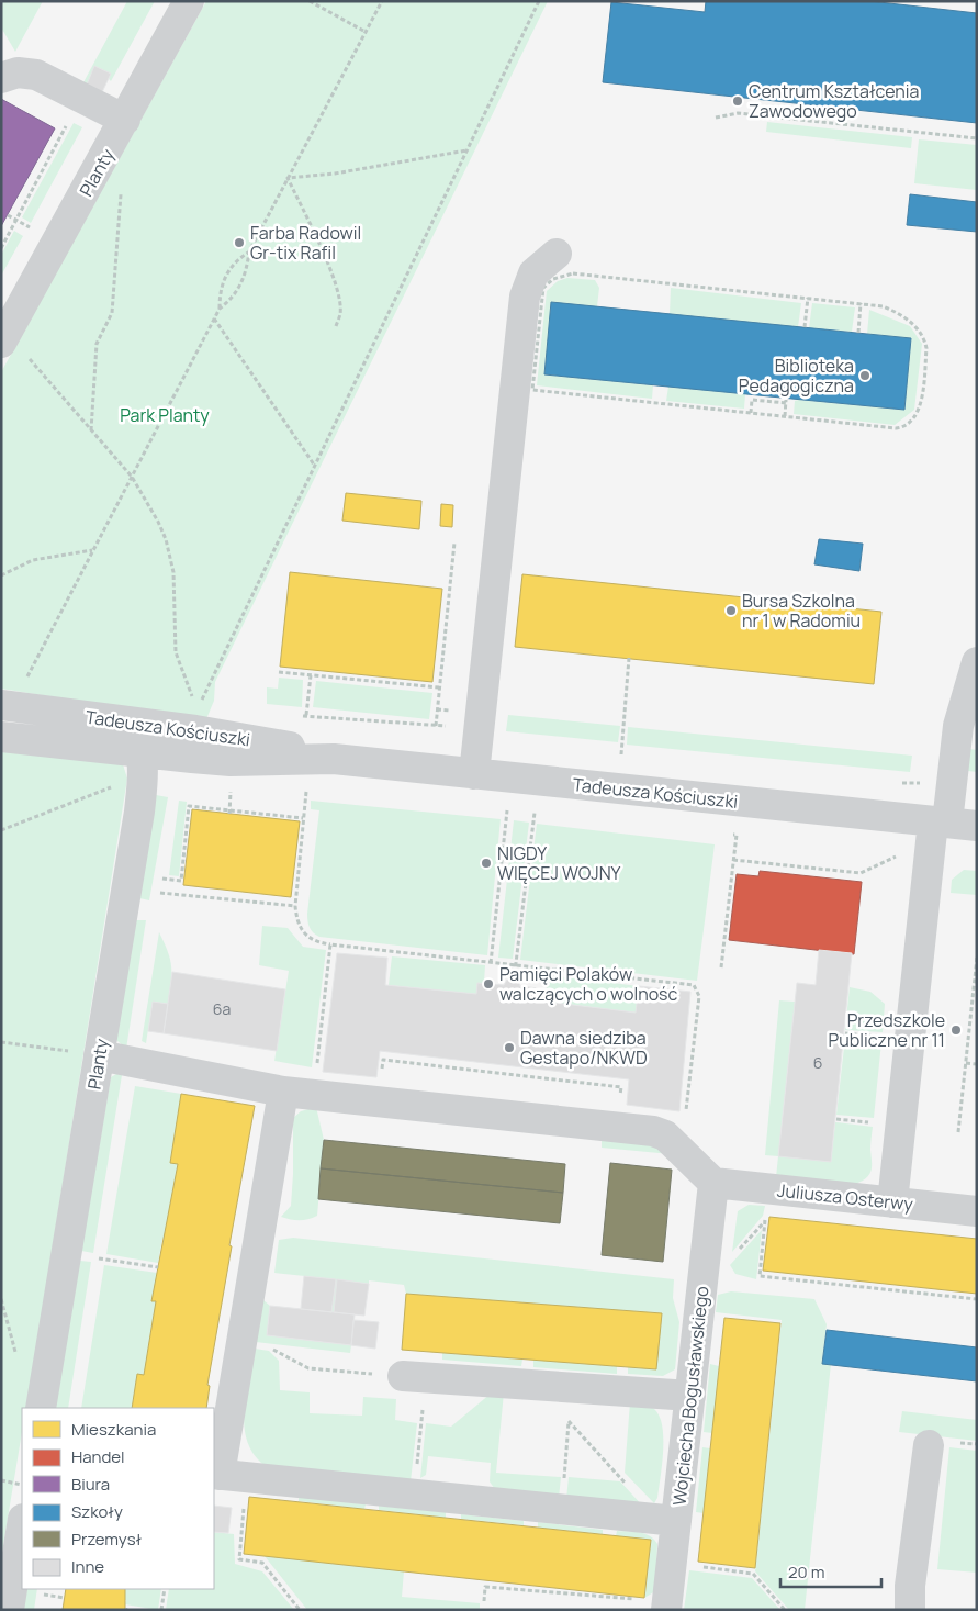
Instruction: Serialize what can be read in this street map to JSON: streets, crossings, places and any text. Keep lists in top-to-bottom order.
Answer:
{
  "streets": {
    "street": [
      "Planty",
      "Tadeusza Kościuszki",
      "Juliusza Osterwy",
      "Wojciecha Bogusławskiego"
    ]
  },
  "crossings": [
    ["Planty", "Tadeusza Kościuszki"],
    ["Juliusza Osterwy", "Wojciecha Bogusławskiego"]
  ],
  "parks": ["Park Planty"],
  "places": [
    "Centrum Kształcenia Zawodowego",
    "Farba Radowil Gr-tix Rafil",
    "Biblioteka Pedagogiczna",
    "Bursa Szkolna nr 1 w Radomiu",
    "NIGDY WIĘCEJ WOJNY",
    "Pamięci Polaków walczących o wolność",
    "Przedszkole Publiczne nr 11",
    "Dawna siedziba Gestapo/NKWD"
  ],
  "house_numbers": ["6a", "6"],
  "legend": [
    "Mieszkania",
    "Handel",
    "Biura",
    "Szkoły",
    "Przemysł",
    "Inne"
  ],
  "scale_bar": "20 m"
}
